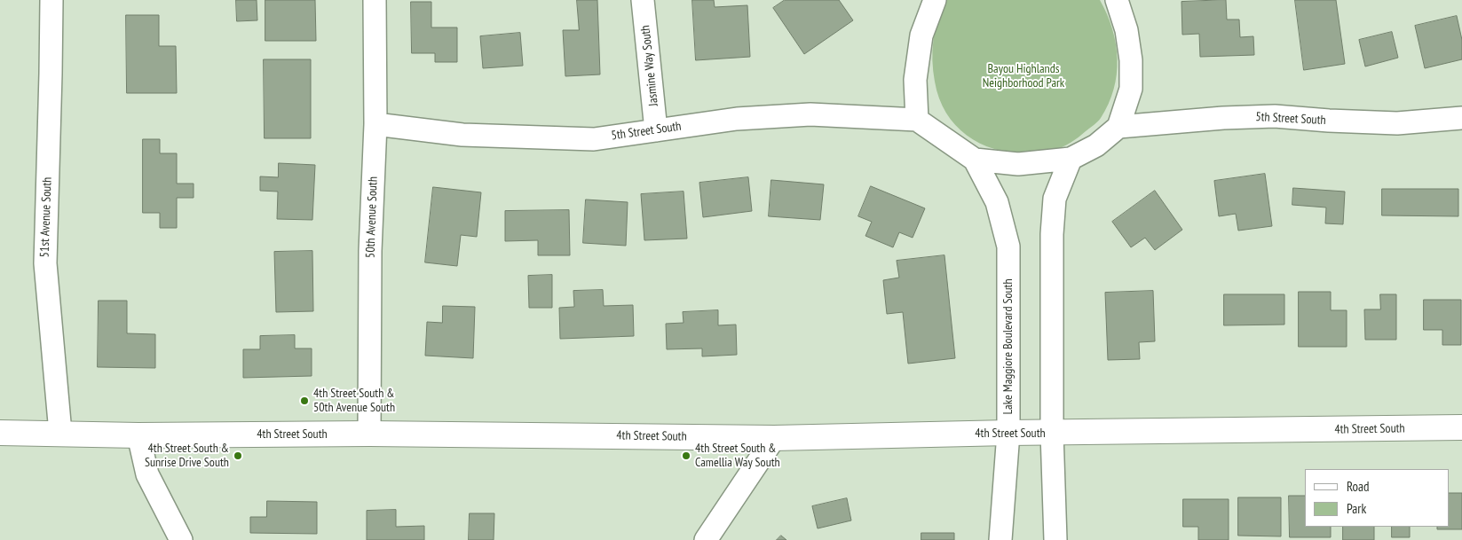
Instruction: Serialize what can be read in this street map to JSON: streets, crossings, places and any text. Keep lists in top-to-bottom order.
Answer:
{
  "streets": {
    "street": [
      "Jasmine Way South",
      "5th Street South",
      "51st Avenue South",
      "50th Avenue South",
      "Lake Maggiore Boulevard South",
      "4th Street South"
    ]
  },
  "crossings": [
    ["Jasmine Way South", "5th Street South"],
    ["5th Street South", "50th Avenue South"],
    ["5th Street South", "Lake Maggiore Boulevard South"],
    ["51st Avenue South", "4th Street South"],
    ["50th Avenue South", "4th Street South"],
    ["Lake Maggiore Boulevard South", "4th Street South"]
  ],
  "parks": ["Bayou Highlands Neighborhood Park"],
  "places": ["4th Street South & 50th Avenue South", "4th Street South & Sunrise Drive South", "4th Street South & Camellia Way South"],
  "legend": ["Road", "Park"]
}
